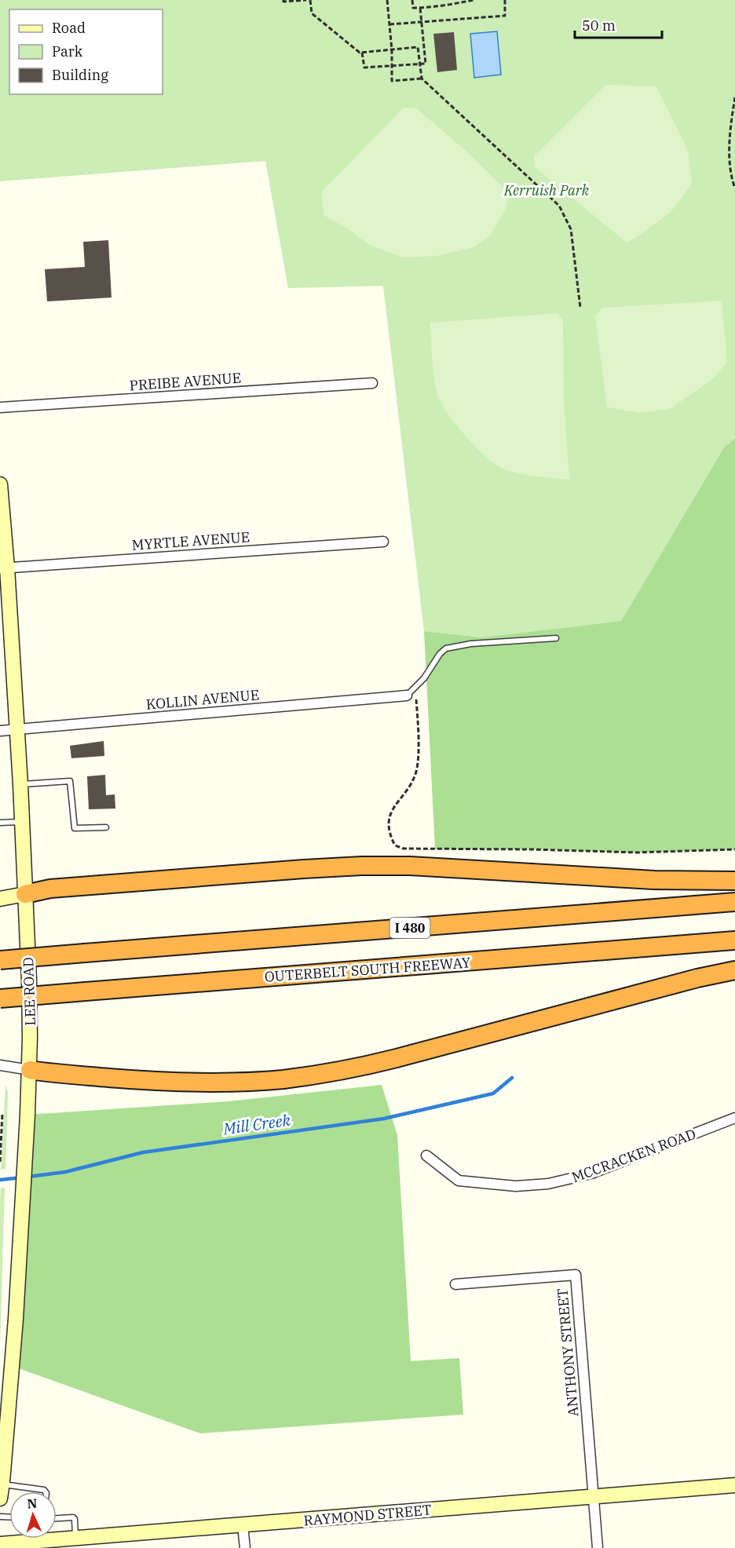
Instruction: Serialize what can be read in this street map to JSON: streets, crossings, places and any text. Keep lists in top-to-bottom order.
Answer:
{
  "streets": {
    "highway": ["I 480", "OUTERBELT SOUTH FREEWAY"],
    "main road": ["LEE ROAD", "RAYMOND STREET"],
    "street": [
      "PREIBE AVENUE",
      "MYRTLE AVENUE",
      "KOLLIN AVENUE",
      "MCCRACKEN ROAD",
      "ANTHONY STREET"
    ]
  },
  "crossings": [
    ["MYRTLE AVENUE", "LEE ROAD"],
    ["KOLLIN AVENUE", "LEE ROAD"],
    ["ANTHONY STREET", "RAYMOND STREET"]
  ],
  "water": ["Mill Creek"],
  "parks": ["Kerruish Park"],
  "legend": ["Road", "Park", "Building"],
  "scale_bar": "50 m",
  "north": "top"
}
